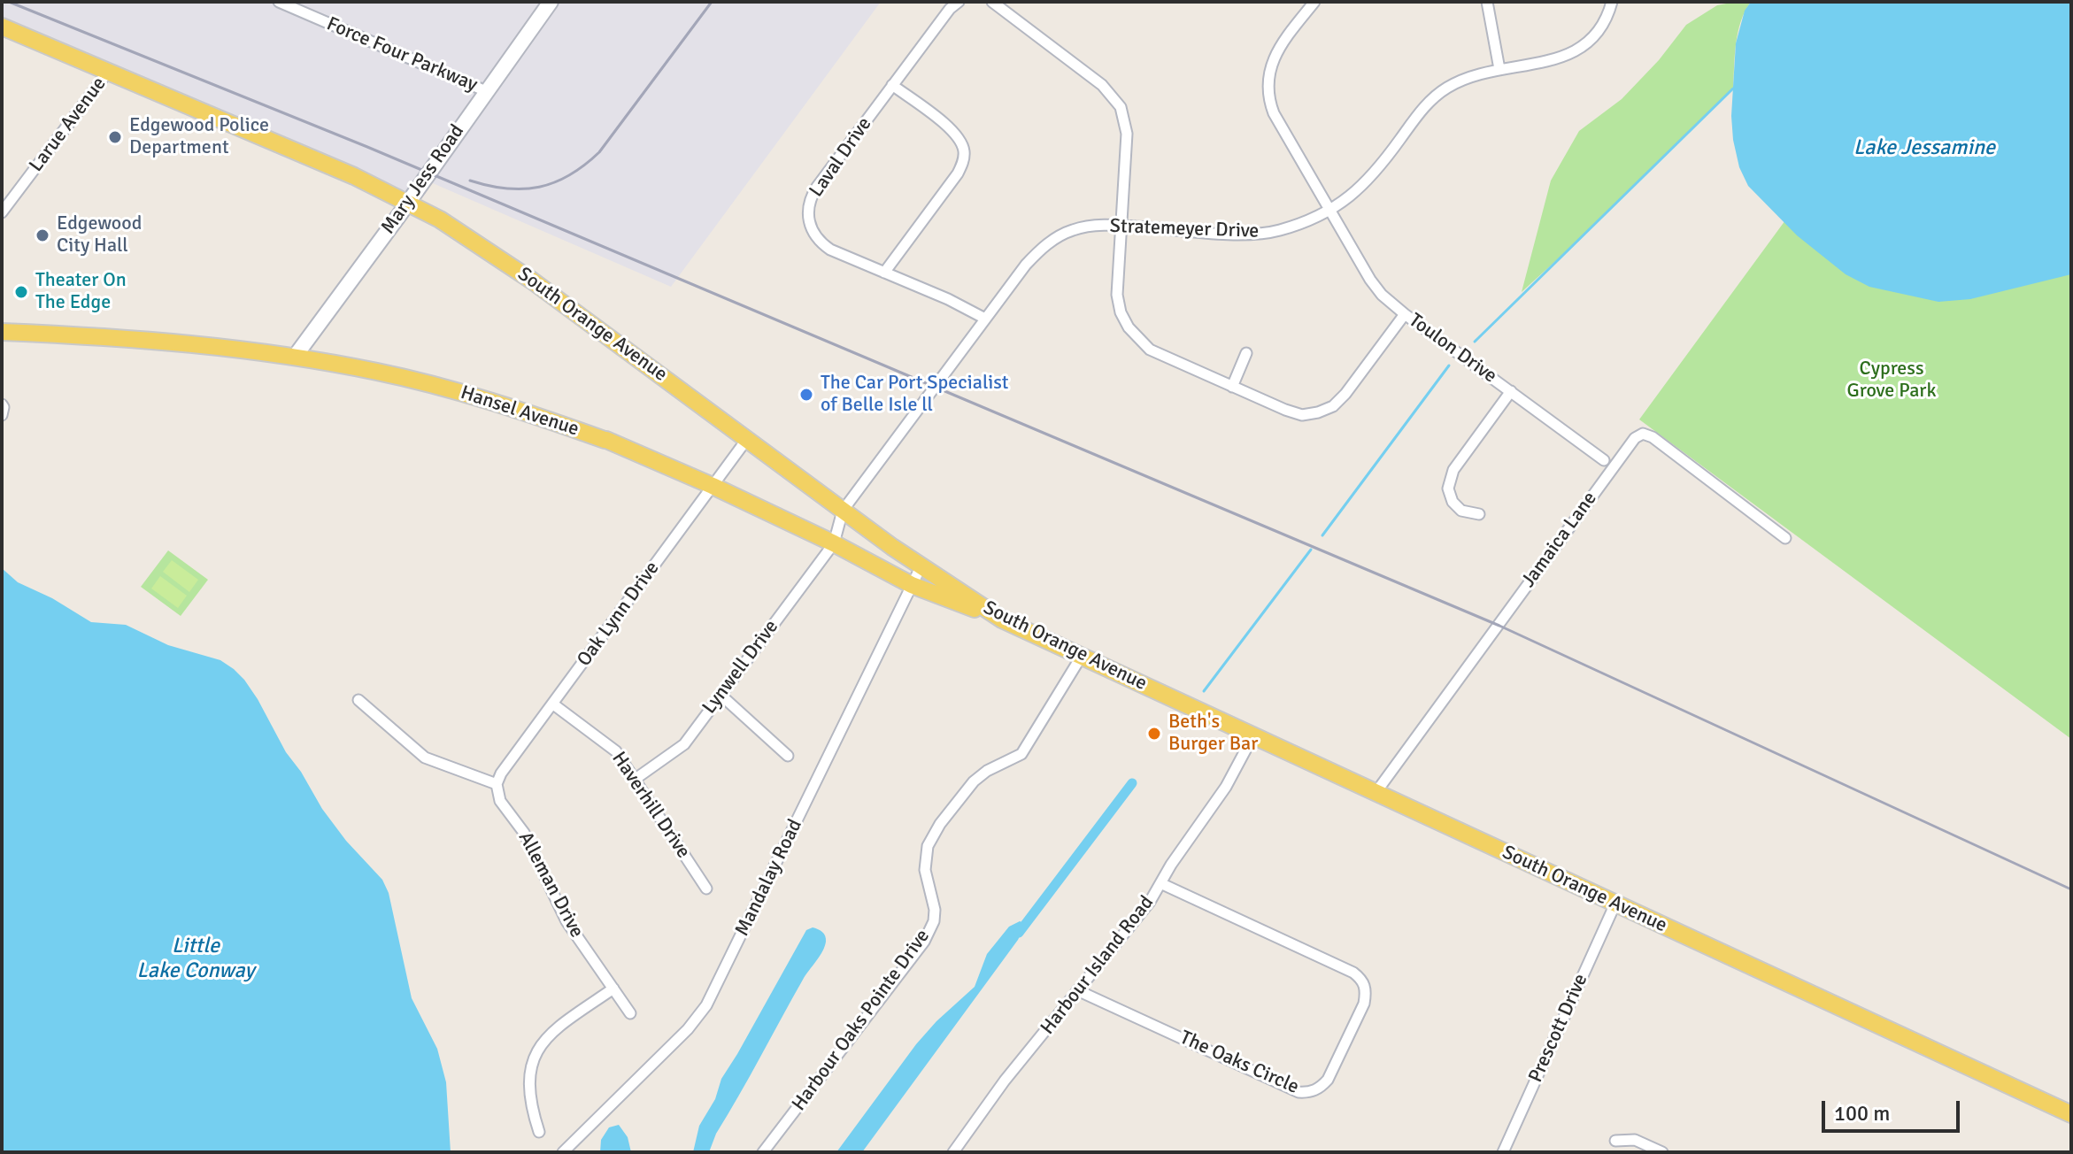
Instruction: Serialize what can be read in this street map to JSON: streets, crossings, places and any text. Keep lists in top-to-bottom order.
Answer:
{
  "streets": {
    "main road": ["South Orange Avenue", "Hansel Avenue"],
    "street": [
      "Force Four Parkway",
      "Larue Avenue",
      "Laval Drive",
      "Mary Jess Road",
      "Stratemeyer Drive",
      "Toulon Drive",
      "Jamaica Lane",
      "Oak Lynn Drive",
      "Lynwell Drive",
      "Haverhill Drive",
      "Mandalay Road",
      "Alleman Drive",
      "Harbour Island Road",
      "Harbour Oaks Pointe Drive",
      "Prescott Drive",
      "The Oaks Circle"
    ]
  },
  "crossings": [
    ["Force Four Parkway", "Mary Jess Road"],
    ["Larue Avenue", "South Orange Avenue"],
    ["Laval Drive", "Stratemeyer Drive"],
    ["Mary Jess Road", "South Orange Avenue"],
    ["Mary Jess Road", "Hansel Avenue"],
    ["Stratemeyer Drive", "South Orange Avenue"],
    ["Stratemeyer Drive", "Toulon Drive"],
    ["South Orange Avenue", "Hansel Avenue"],
    ["South Orange Avenue", "Jamaica Lane"],
    ["South Orange Avenue", "Oak Lynn Drive"],
    ["South Orange Avenue", "Mandalay Road"],
    ["South Orange Avenue", "Harbour Island Road"],
    ["South Orange Avenue", "Harbour Oaks Pointe Drive"],
    ["South Orange Avenue", "Prescott Drive"],
    ["Hansel Avenue", "Oak Lynn Drive"],
    ["Hansel Avenue", "Lynwell Drive"],
    ["Hansel Avenue", "Mandalay Road"],
    ["Oak Lynn Drive", "Haverhill Drive"],
    ["Oak Lynn Drive", "Alleman Drive"],
    ["Lynwell Drive", "Haverhill Drive"],
    ["Harbour Island Road", "The Oaks Circle"]
  ],
  "water": ["Lake Jessamine", "Little Lake Conway"],
  "parks": ["Cypress Grove Park"],
  "places": [
    "Edgewood Police Department",
    "Edgewood City Hall",
    "Theater On The Edge",
    "The Car Port Specialist of Belle Isle ll",
    "Beth's Burger Bar"
  ],
  "scale_bar": "100 m"
}
